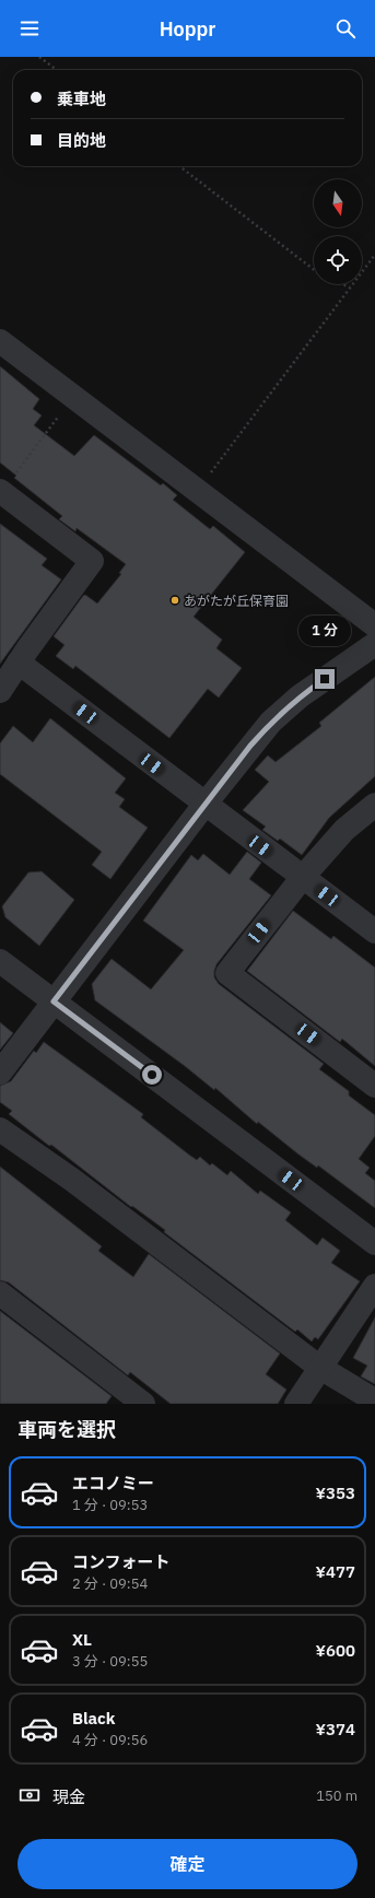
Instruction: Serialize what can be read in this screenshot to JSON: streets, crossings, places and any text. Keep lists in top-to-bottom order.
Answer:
{
  "places": ["あがたが丘保育園"],
  "north": "bottom",
  "page": {
    "header": "Hoppr",
    "banner": ["乗車地", "目的地"],
    "bubble": "1 分",
    "heading": "車両を選択",
    "list": [
      {
        "name": "エコノミー",
        "note": "1 分 · 09:53",
        "value": "¥353"
      },
      {
        "name": "コンフォート",
        "note": "2 分 · 09:54",
        "value": "¥477"
      },
      {
        "name": "XL",
        "note": "3 分 · 09:55",
        "value": "¥600"
      },
      {
        "name": "Black",
        "note": "4 分 · 09:56",
        "value": "¥374"
      }
    ],
    "pay": ["現金", "150 m"],
    "buttons": "確定"
  }
}
